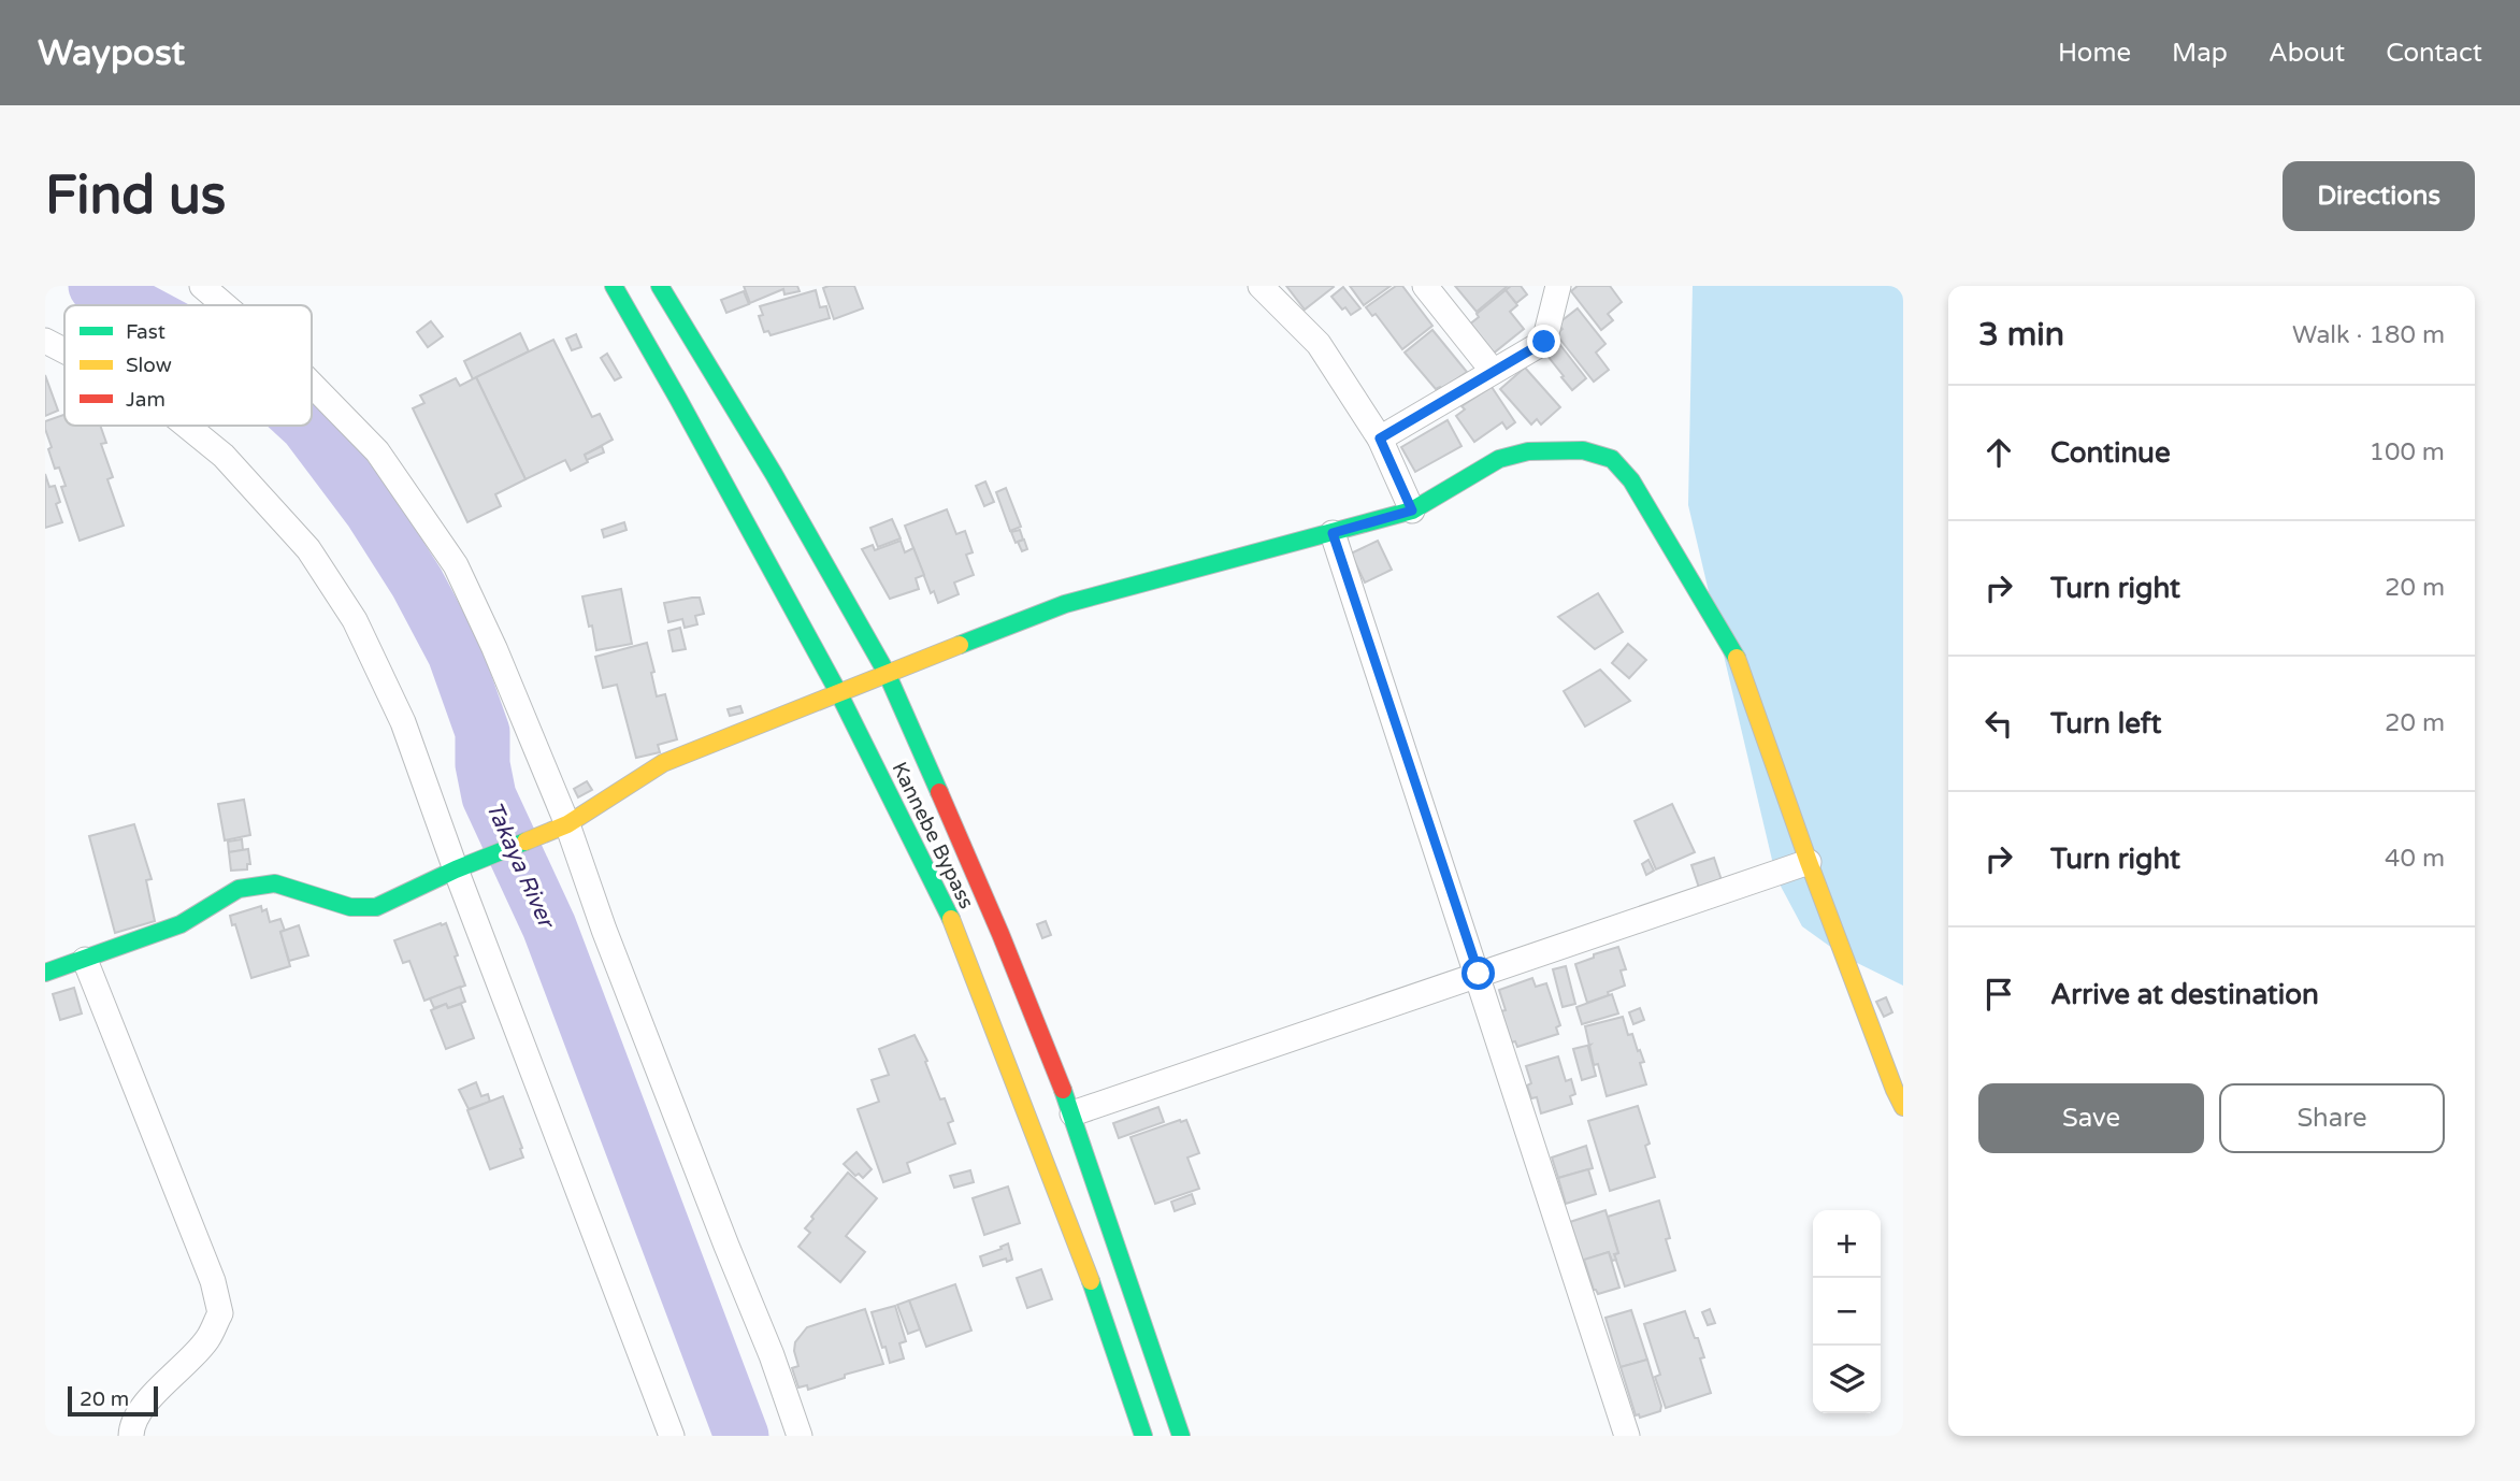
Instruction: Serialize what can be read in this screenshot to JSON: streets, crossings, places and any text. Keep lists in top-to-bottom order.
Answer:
{
  "streets": {
    "main road": ["Kannebe Bypass"]
  },
  "water": ["Takaya River"],
  "legend": ["Fast", "Slow", "Jam"],
  "scale_bar": "20 m",
  "page": {
    "header": "Waypost",
    "nav": [
      "Home",
      "Map",
      "About",
      "Contact"
    ],
    "buttons": [
      "Directions",
      ["Save", "Share"]
    ],
    "title": "Find us",
    "heading": ["3 min", "Walk · 180 m"],
    "list": [
      ["Continue", "100 m"],
      ["Turn right", "20 m"],
      ["Turn left", "20 m"],
      ["Turn right", "40 m"],
      "Arrive at destination"
    ],
    "map_buttons": ["+", "−"],
    "scale": "20 m"
  }
}
